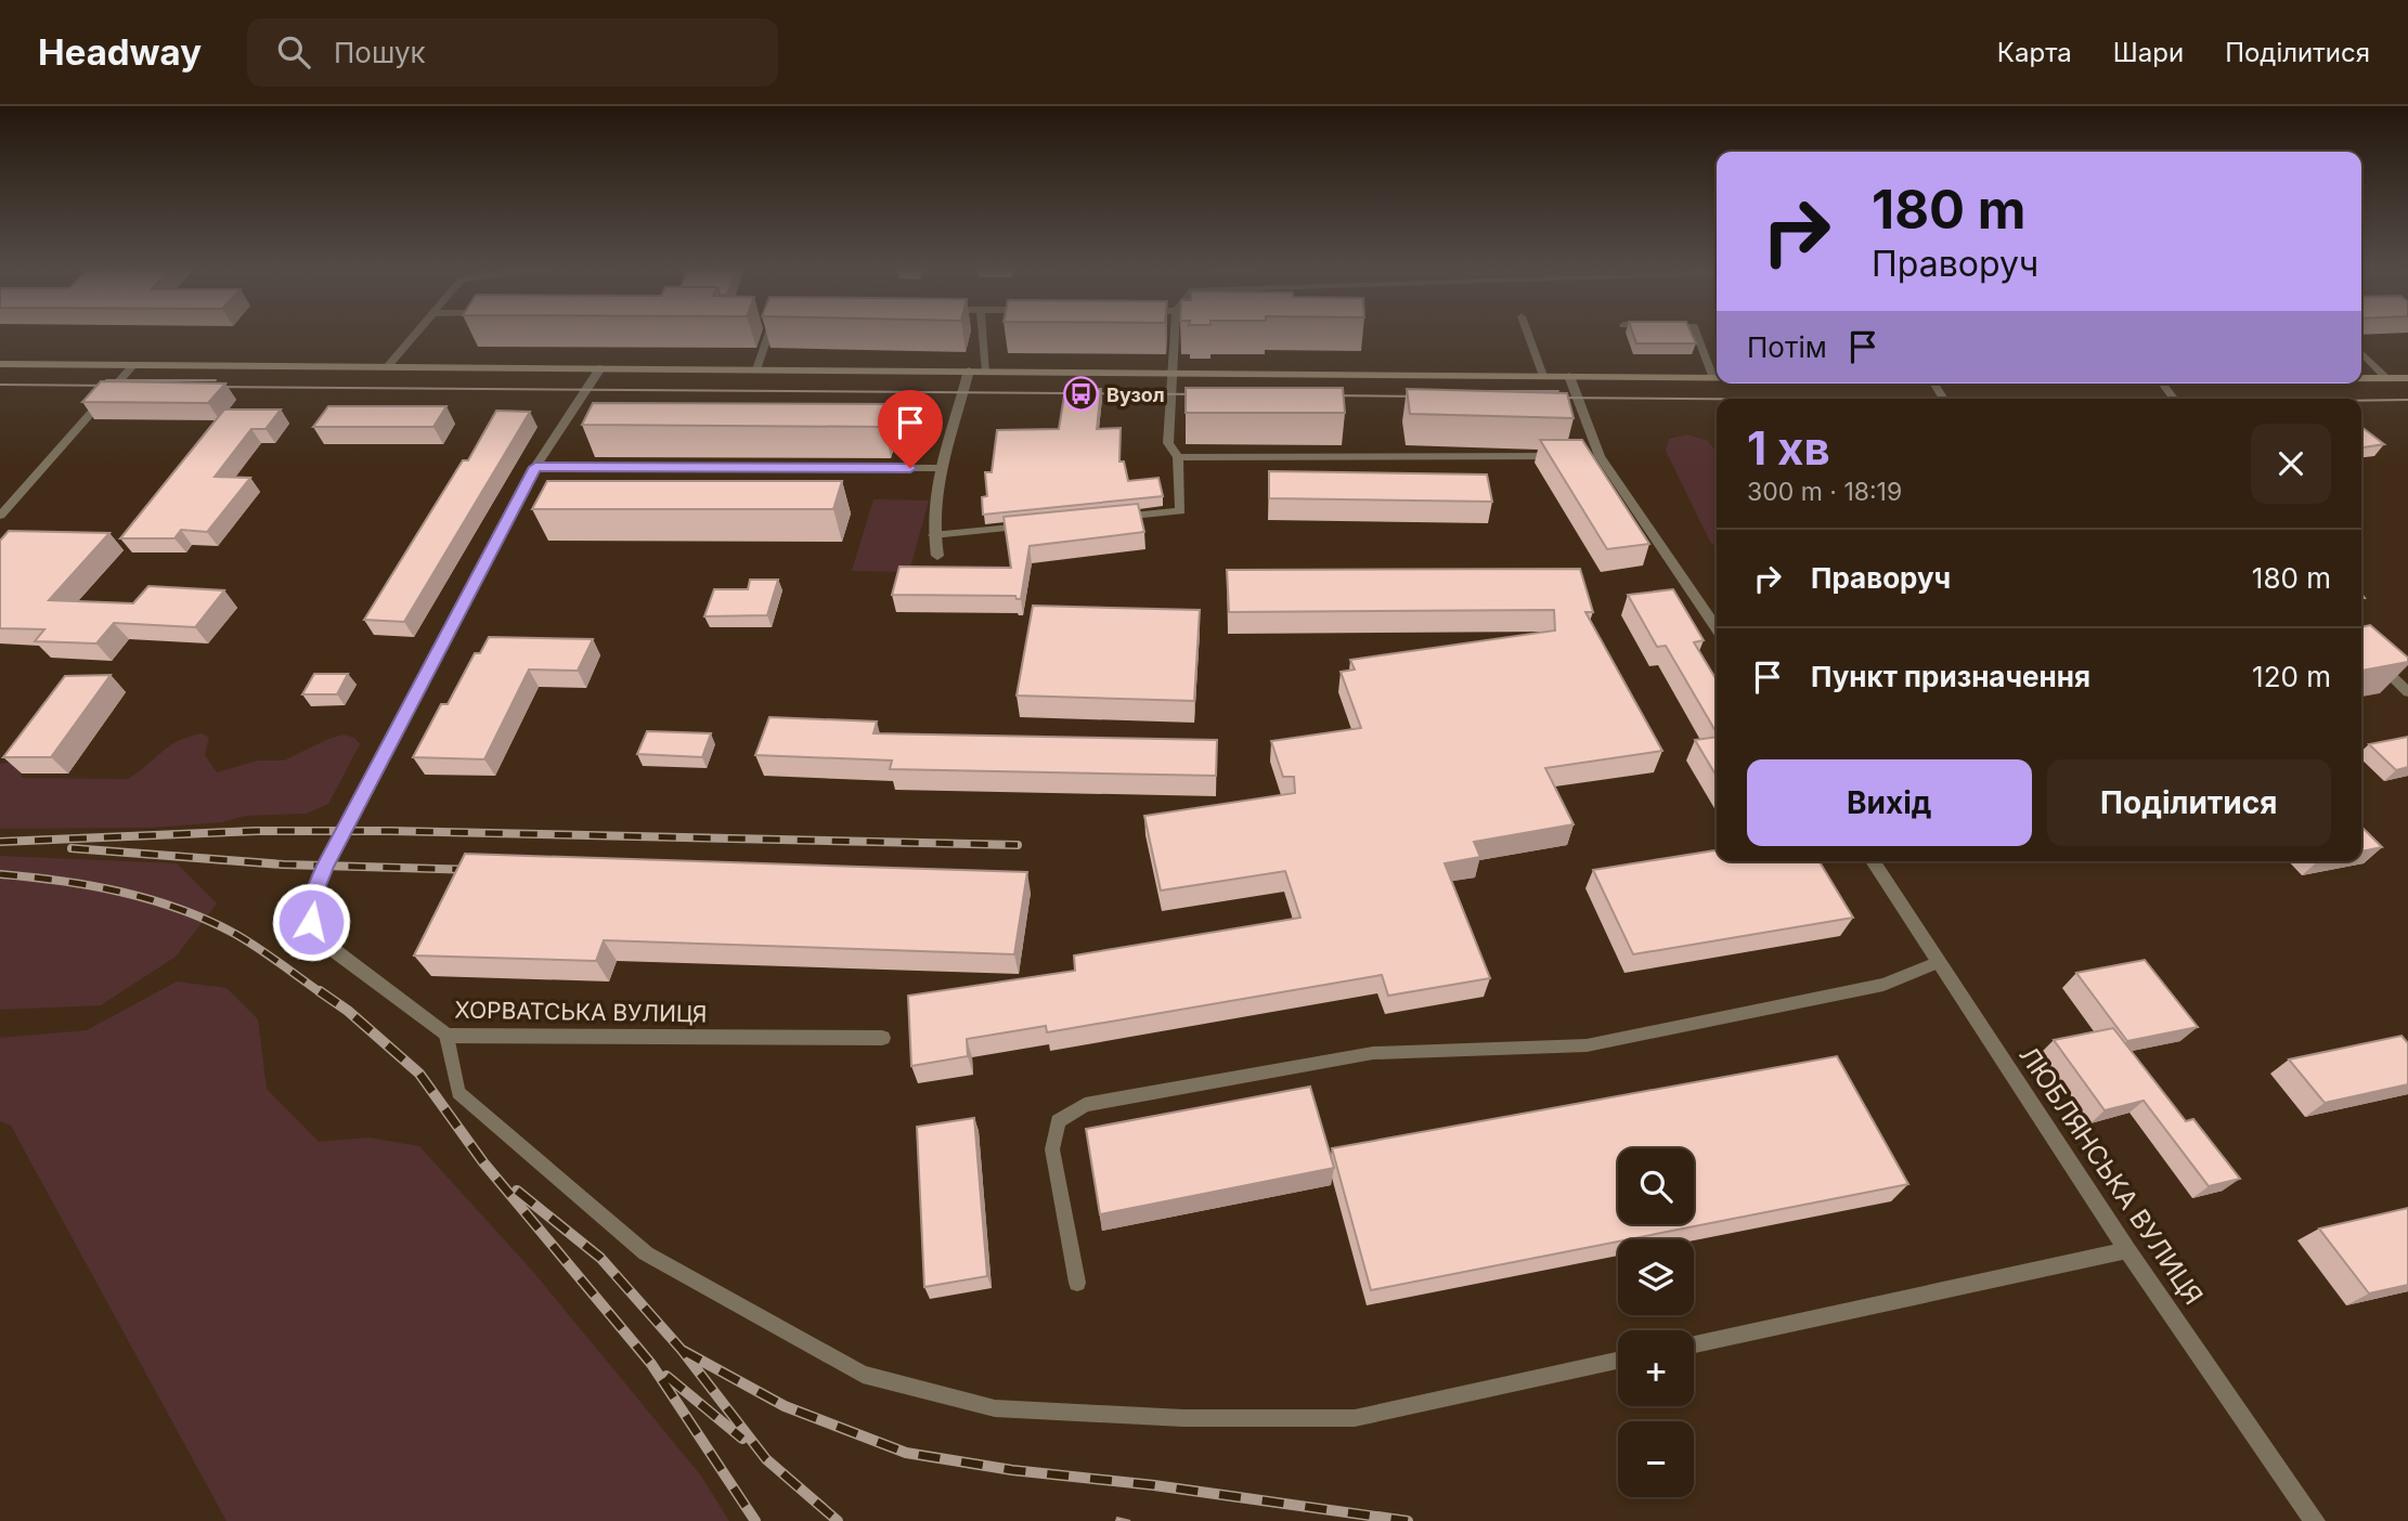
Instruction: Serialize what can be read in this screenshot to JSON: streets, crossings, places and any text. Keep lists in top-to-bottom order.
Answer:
{
  "streets": {
    "street": ["ХОРВАТСЬКА ВУЛИЦЯ", "ЛЮБЛЯНСЬКА ВУЛИЦЯ"]
  },
  "places": {
    "bus stop": ["Вузол"]
  },
  "page": {
    "header": "Headway",
    "search": "Пошук",
    "nav": ["Карта", "Шари", "Поділитися"],
    "turn": ["180 m", "Праворуч"],
    "then": "Потім",
    "heading": ["1 хв", "300 m · 18:19"],
    "list": [
      {
        "name": "Праворуч",
        "value": "180 m"
      },
      {
        "name": "Пункт призначення",
        "value": "120 m"
      }
    ],
    "buttons": ["Вихід", "Поділитися"],
    "map_buttons": ["+", "−"]
  }
}
